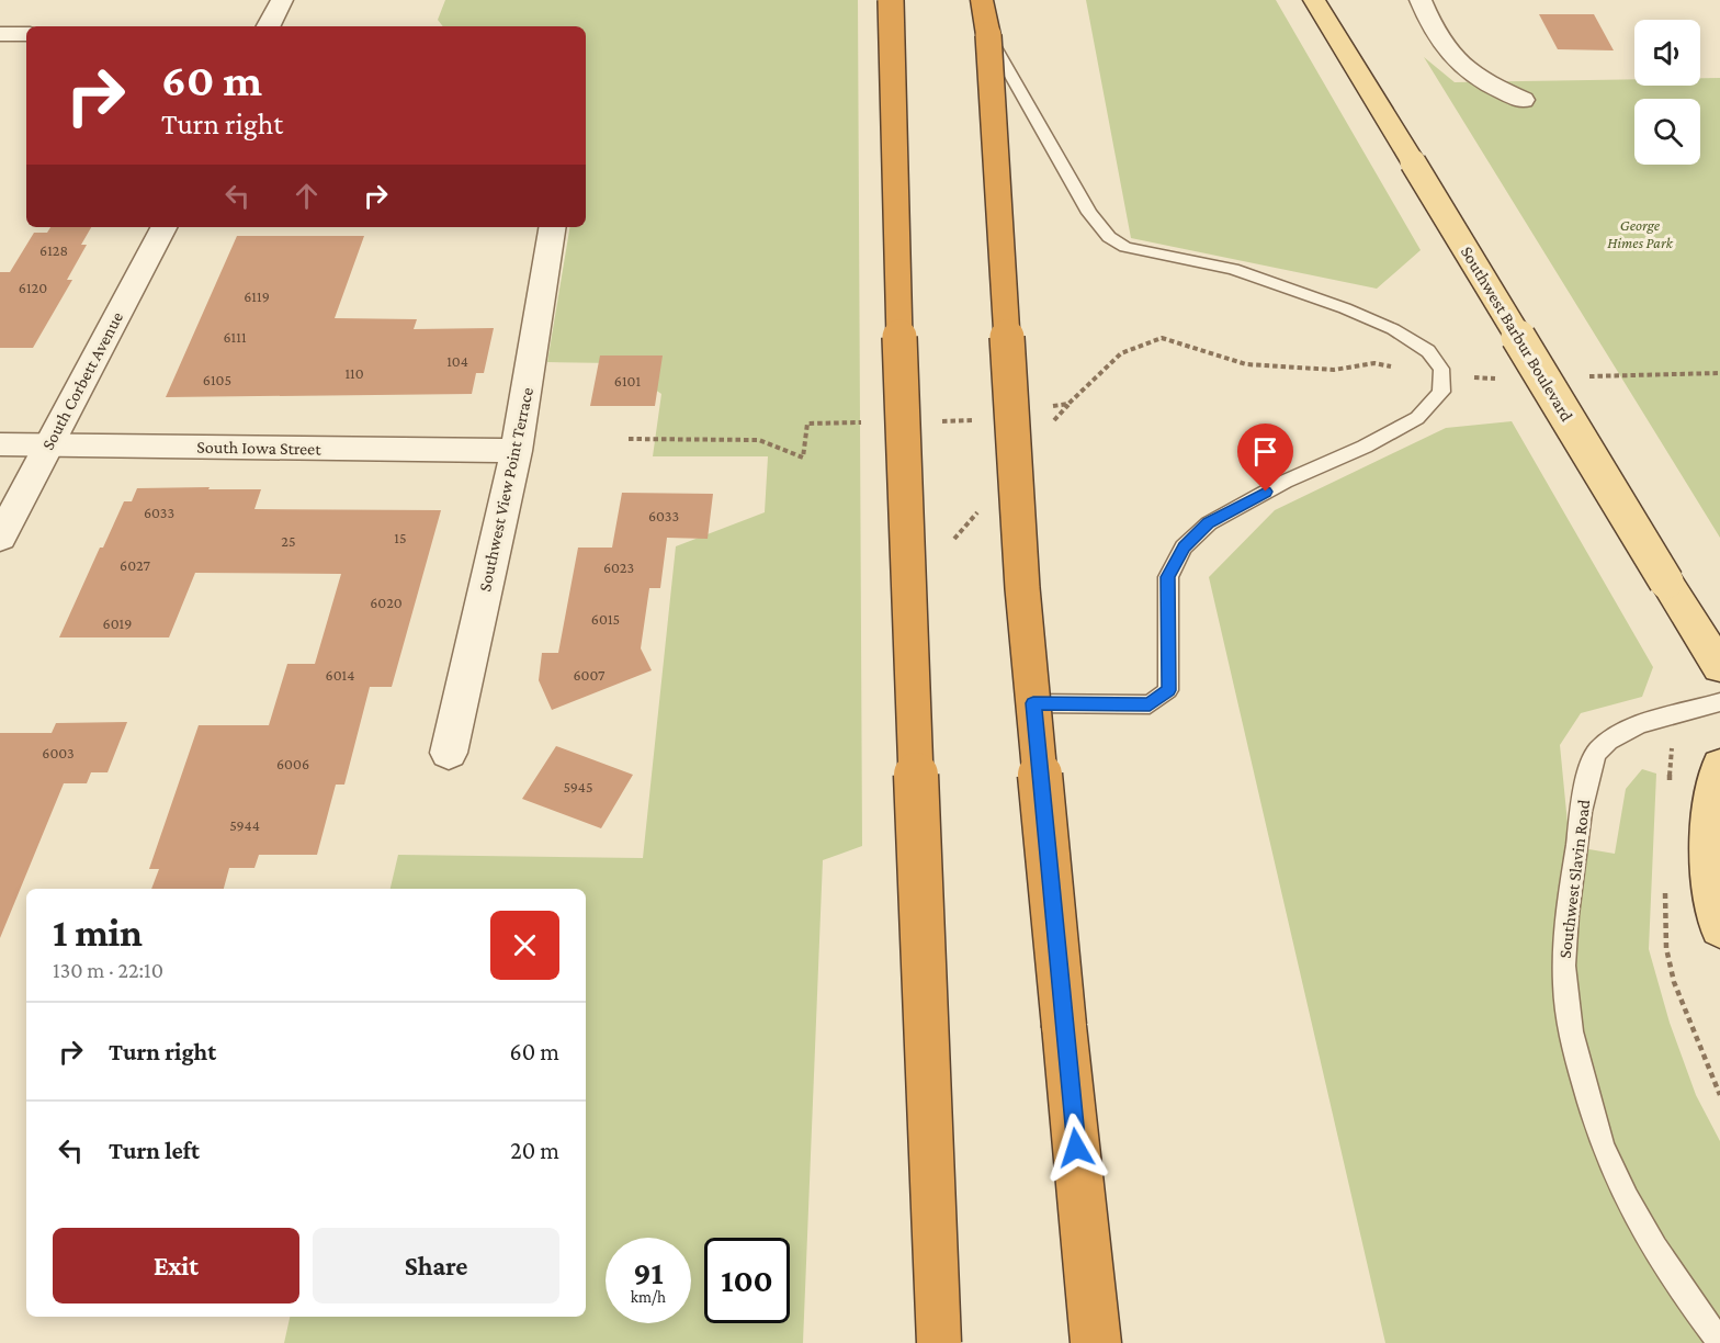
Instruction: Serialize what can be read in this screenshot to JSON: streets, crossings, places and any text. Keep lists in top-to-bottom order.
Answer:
{
  "streets": {
    "main road": ["Southwest Barbur Boulevard"],
    "street": ["South Corbett Avenue", "South Iowa Street", "Southwest View Point Terrace"],
    "lane": ["Southwest Slavin Road"]
  },
  "crossings": [
    ["South Corbett Avenue", "South Iowa Street"],
    ["South Iowa Street", "Southwest View Point Terrace"]
  ],
  "parks": ["George Himes Park"],
  "house_numbers": [
    "6128",
    "6120",
    "6119",
    "6111",
    "104",
    "110",
    "6105",
    "6101",
    "6033",
    "6033",
    "15",
    "25",
    "6027",
    "6023",
    "6020",
    "6015",
    "6019",
    "6014",
    "6007",
    "6003",
    "6006",
    "5945",
    "5944"
  ],
  "page": {
    "turn": ["60 m", "Turn right"],
    "heading": ["1 min", "130 m · 22:10"],
    "list": [
      {
        "name": "Turn right",
        "value": "60 m"
      },
      {
        "name": "Turn left",
        "value": "20 m"
      }
    ],
    "buttons": ["Exit", "Share"],
    "speed": "91 km/h",
    "limit": "100"
  }
}
